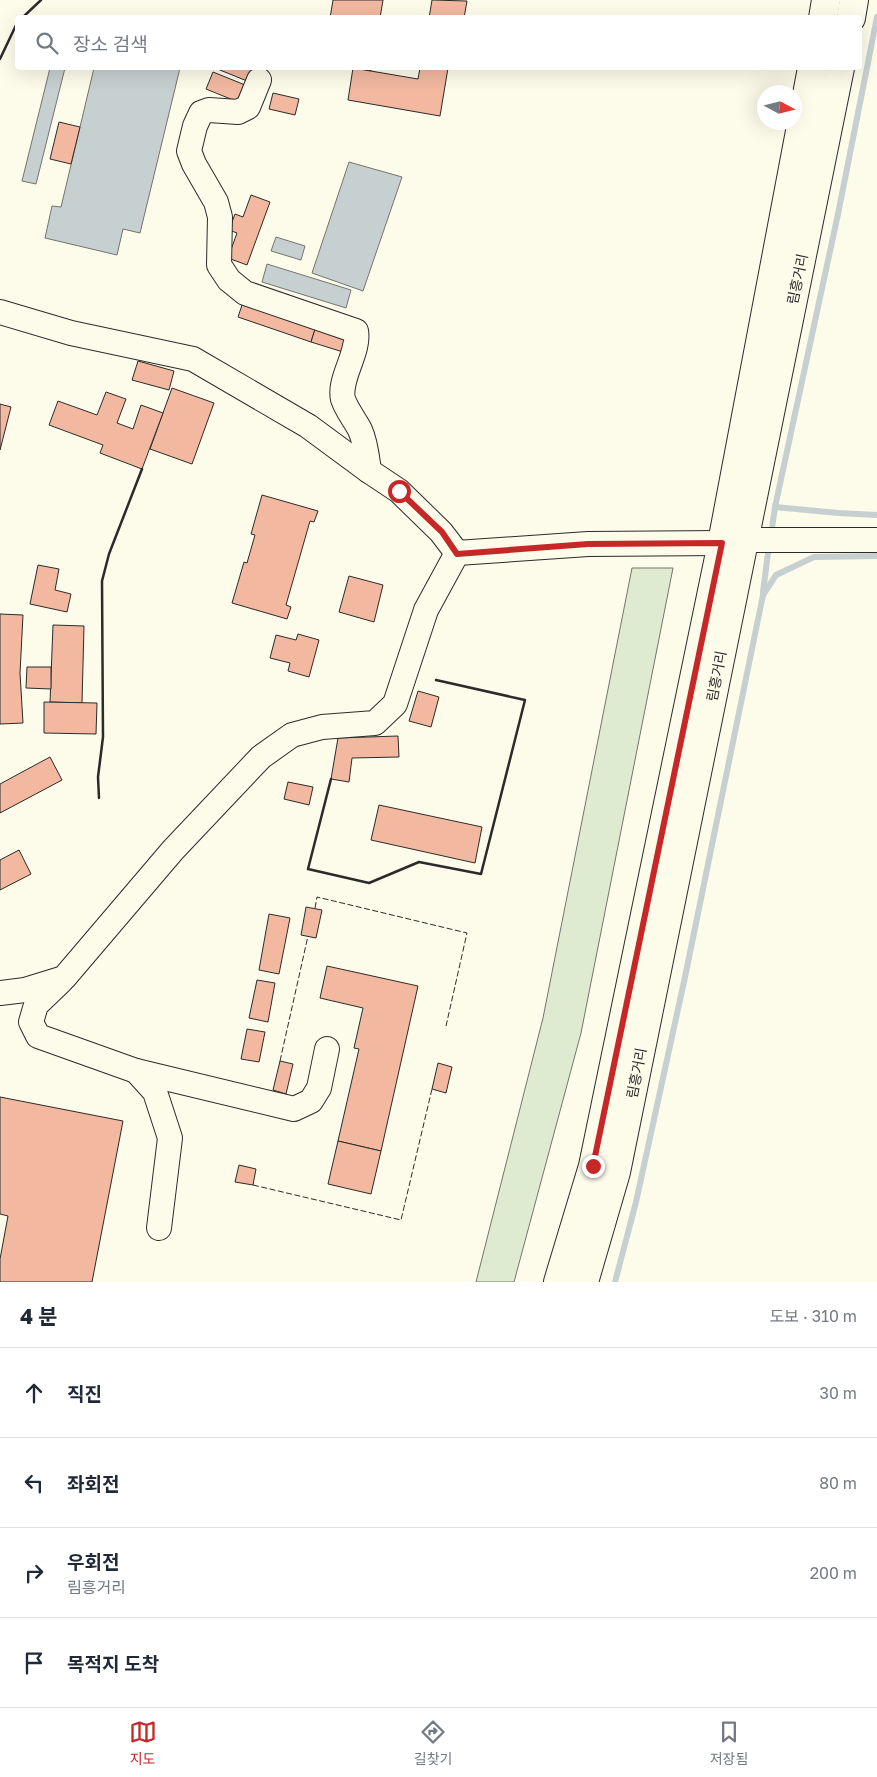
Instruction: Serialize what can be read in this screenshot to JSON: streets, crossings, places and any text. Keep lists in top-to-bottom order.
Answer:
{
  "streets": {
    "main road": ["림흥거리"]
  },
  "north": "right",
  "page": {
    "search": "장소 검색",
    "heading": ["4 분", "도보 · 310 m"],
    "list": [
      ["직진", "30 m"],
      ["좌회전", "80 m"],
      ["우회전", "림흥거리", "200 m"],
      "목적지 도착"
    ],
    "nav": ["지도", "길찾기", "저장됨"]
  }
}
